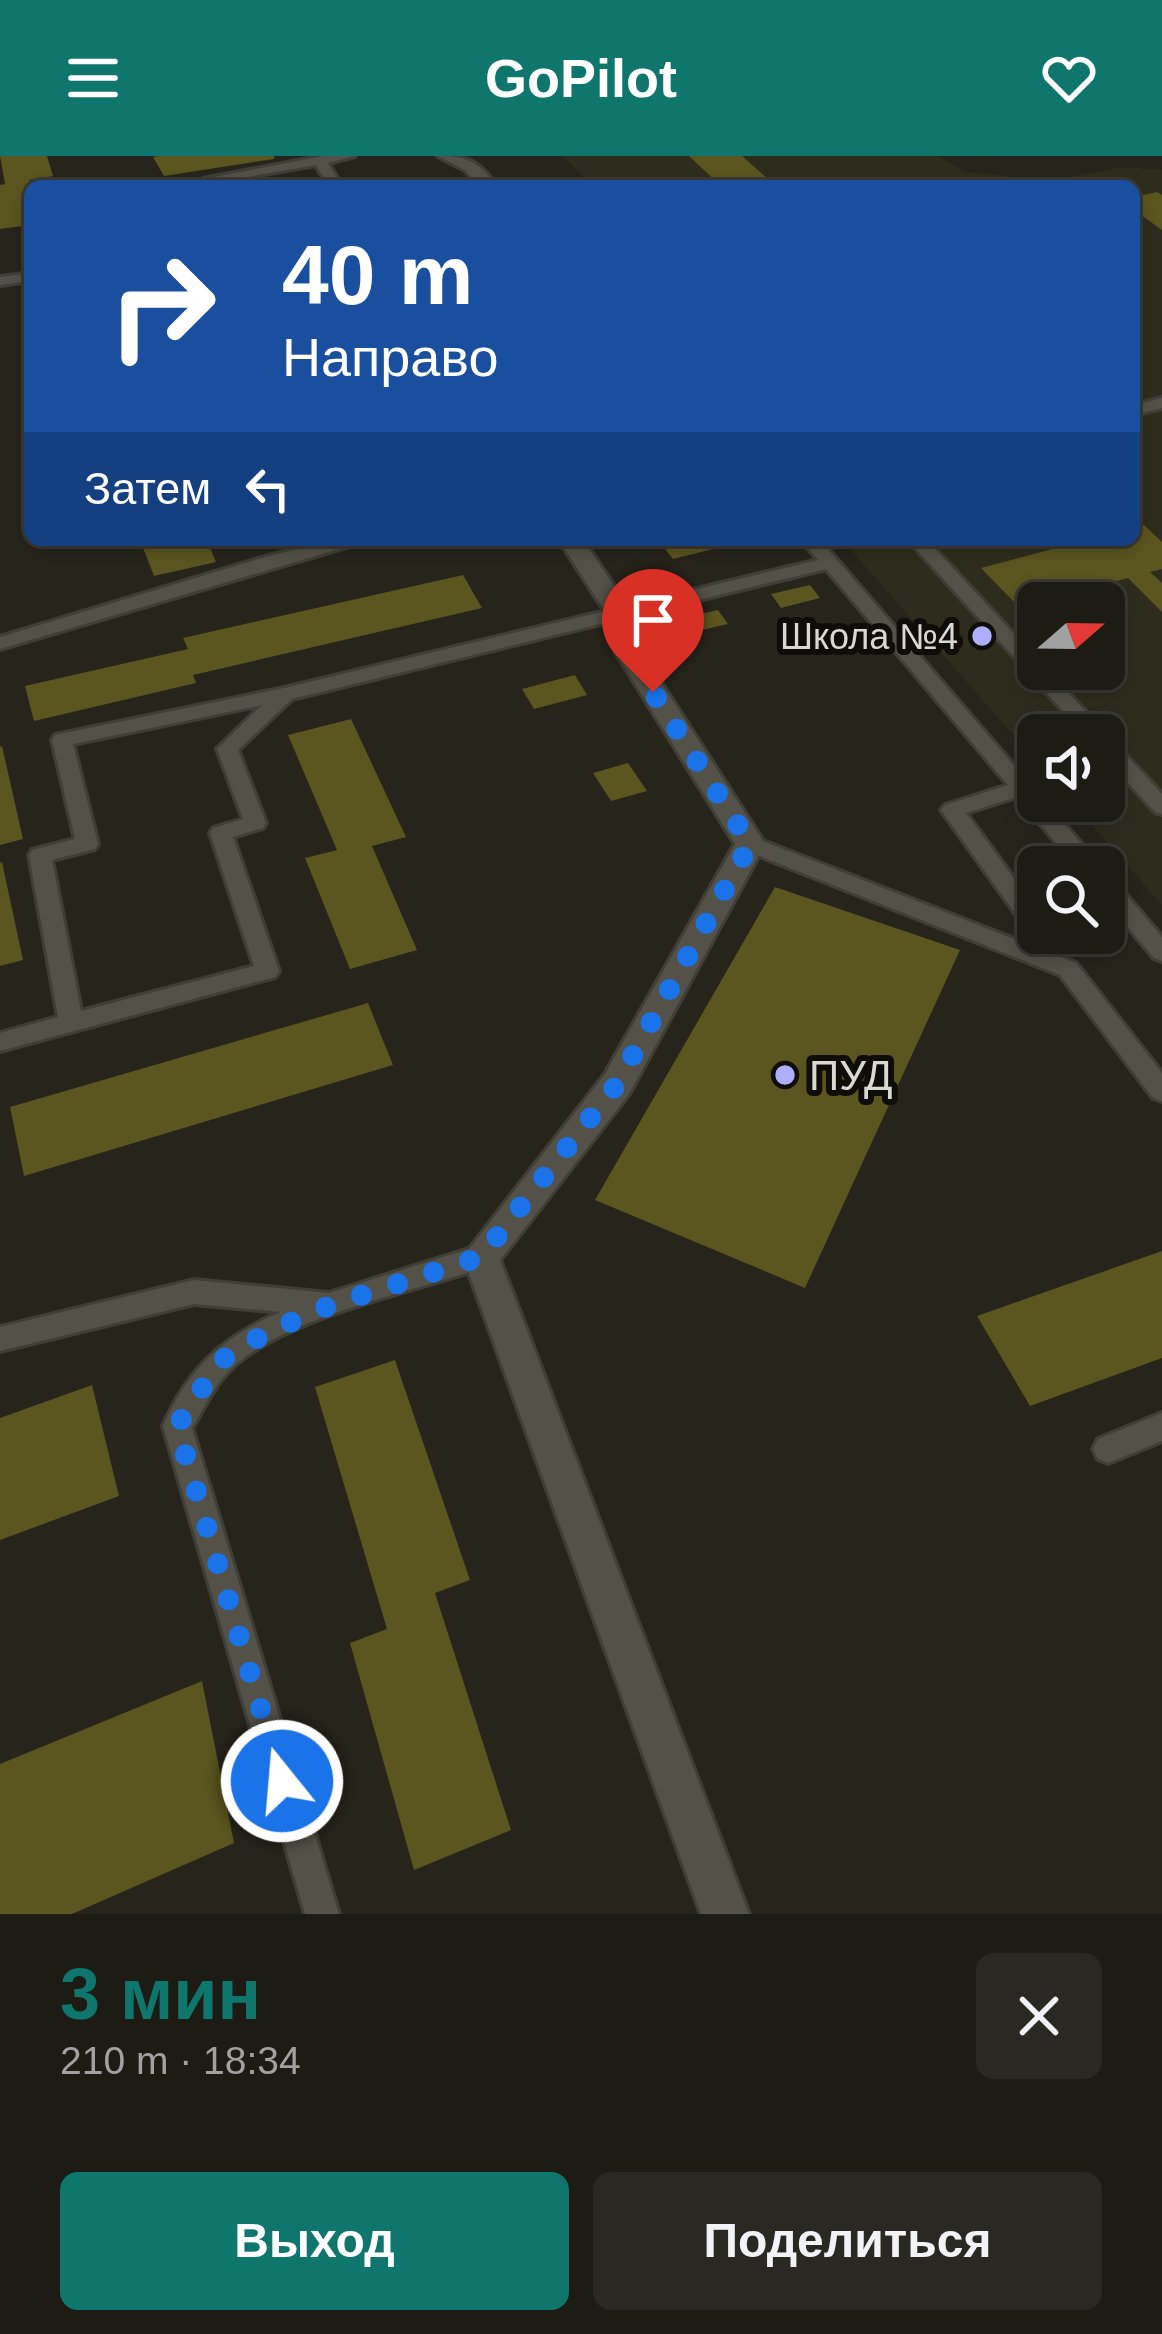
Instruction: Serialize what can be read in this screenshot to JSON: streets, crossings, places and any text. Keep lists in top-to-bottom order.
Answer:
{
  "places": ["Школа №4", "ПУД"],
  "north": "right",
  "page": {
    "header": "GoPilot",
    "turn": ["40 m", "Направо"],
    "then": "Затем",
    "heading": ["3 мин", "210 m · 18:34"],
    "buttons": ["Выход", "Поделиться"]
  }
}
